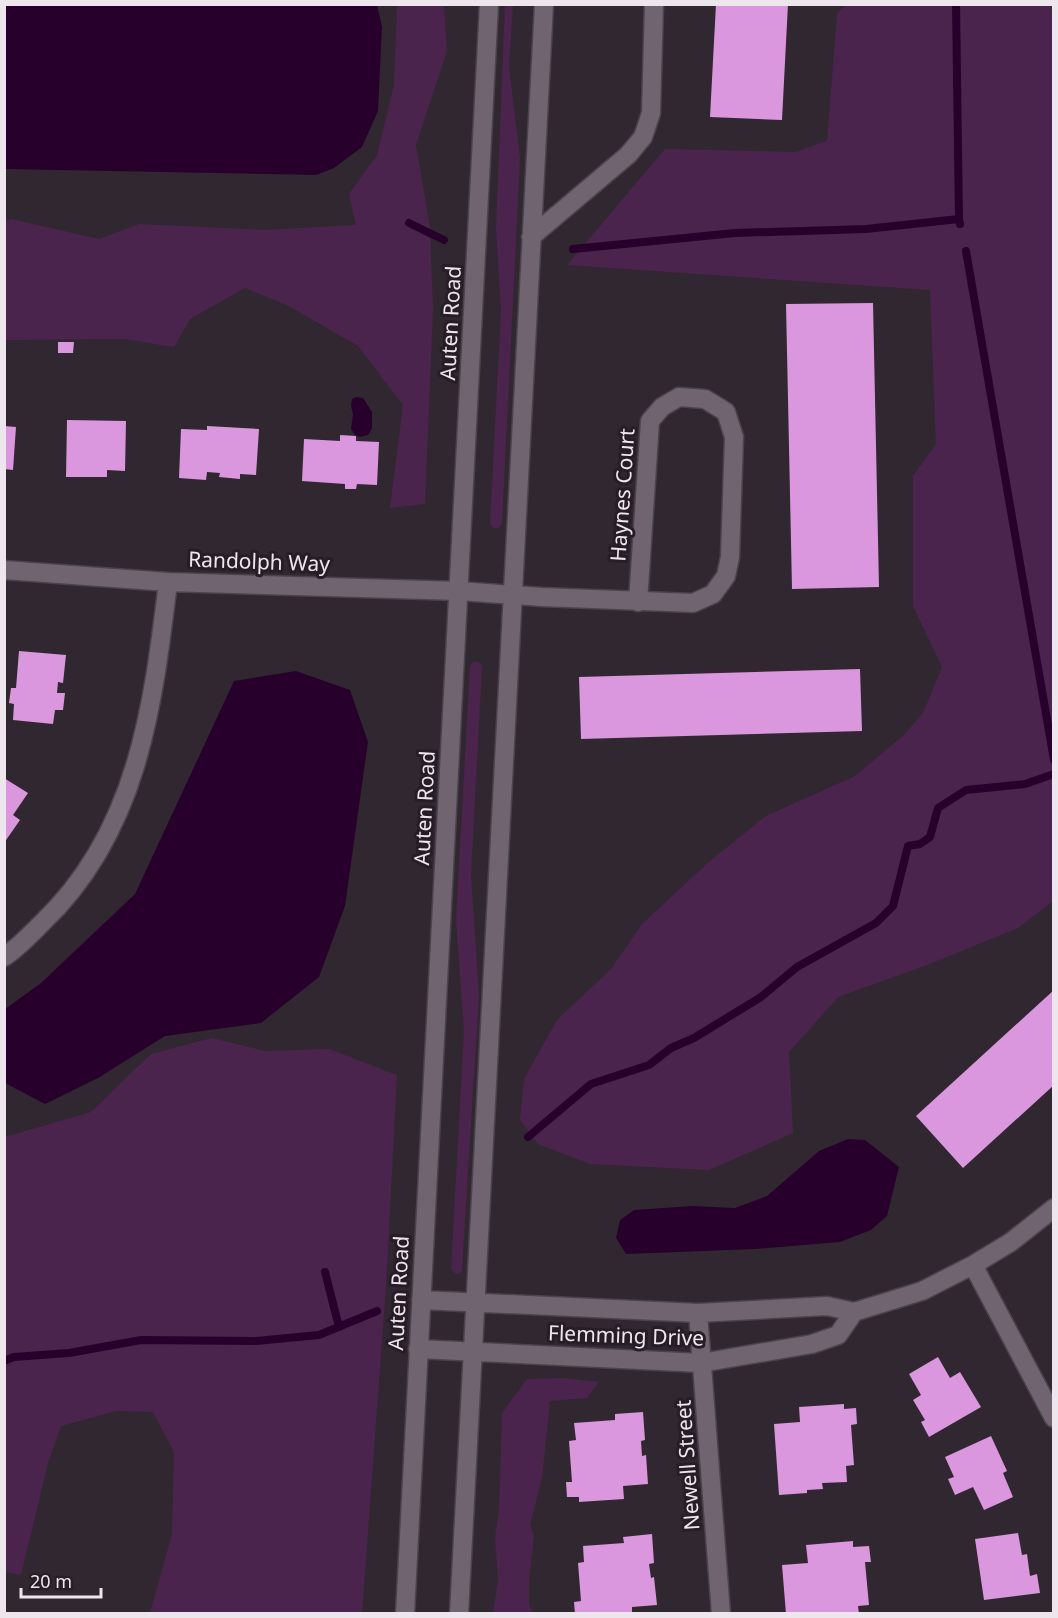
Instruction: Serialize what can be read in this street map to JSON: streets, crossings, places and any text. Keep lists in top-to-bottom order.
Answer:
{
  "streets": {
    "street": [
      "Auten Road",
      "Haynes Court",
      "Randolph Way",
      "Flemming Drive",
      "Newell Street"
    ]
  },
  "crossings": [
    ["Auten Road", "Randolph Way"],
    ["Auten Road", "Flemming Drive"],
    ["Haynes Court", "Randolph Way"],
    ["Flemming Drive", "Newell Street"]
  ],
  "scale_bar": "20 m"
}
